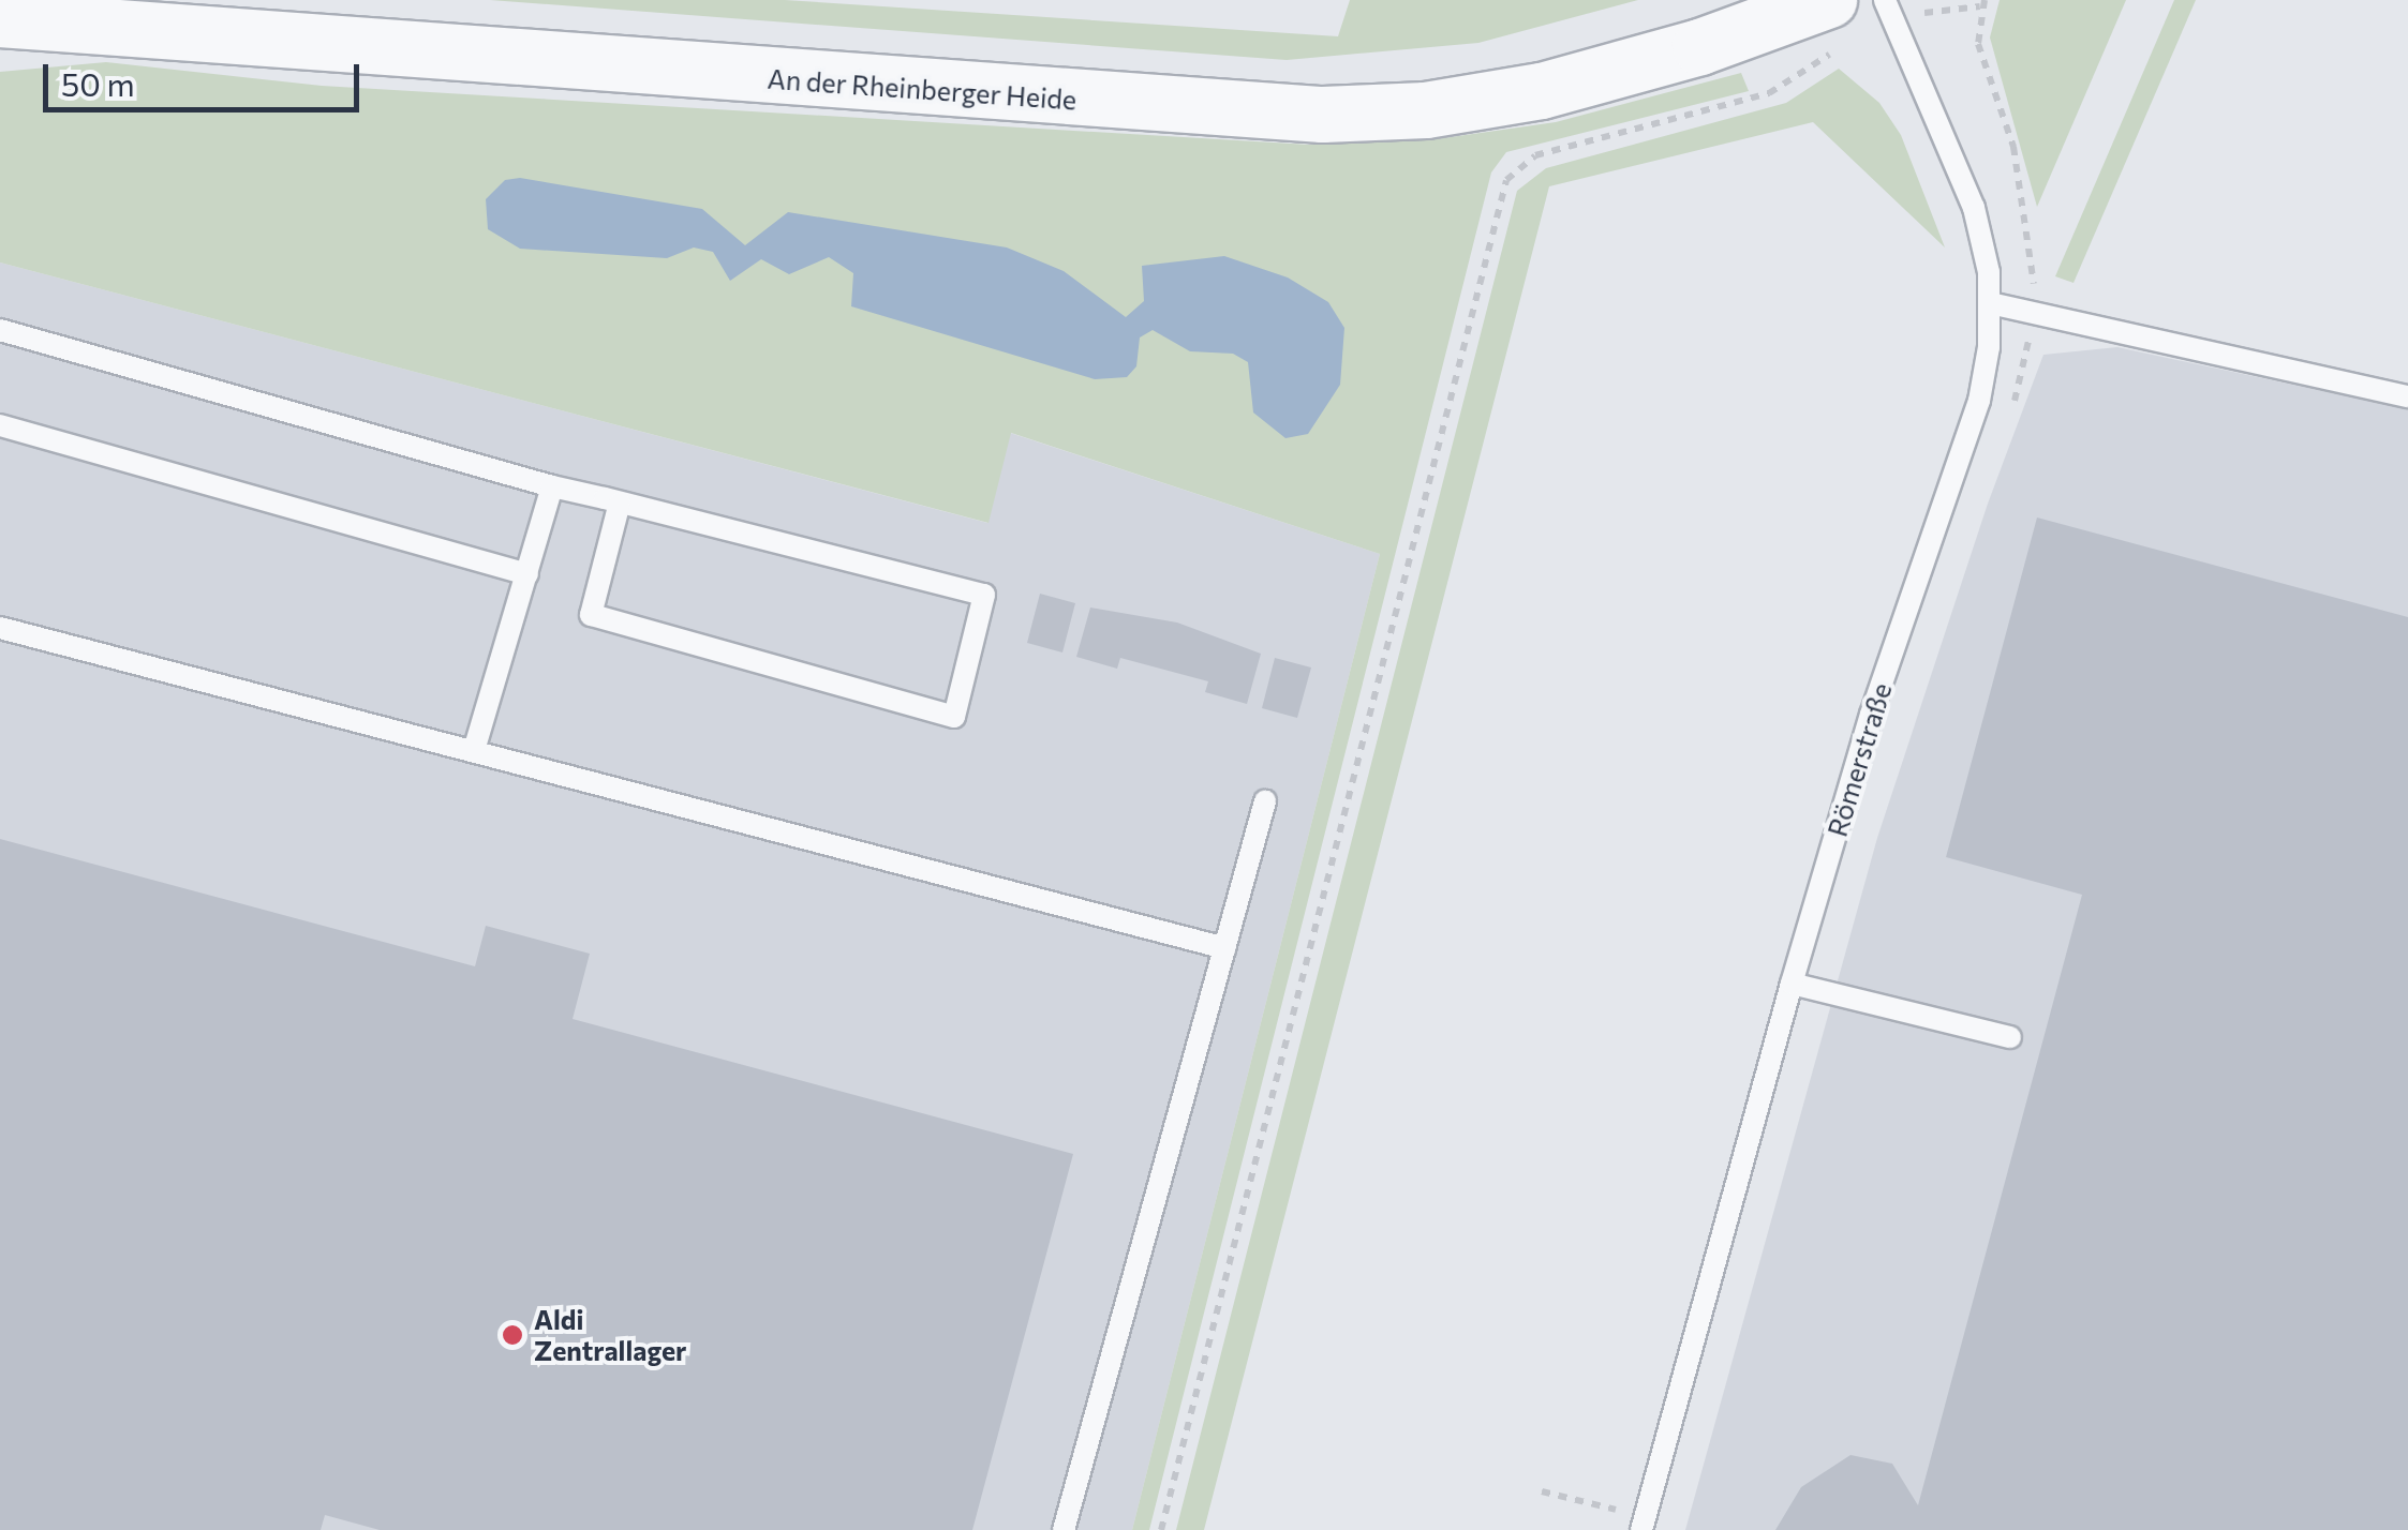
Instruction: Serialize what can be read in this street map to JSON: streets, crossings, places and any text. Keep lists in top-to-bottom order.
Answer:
{
  "streets": {
    "street": ["An der Rheinberger Heide"],
    "lane": ["Römerstraße"]
  },
  "places": ["Aldi Zentrallager"],
  "scale_bar": "50 m"
}
